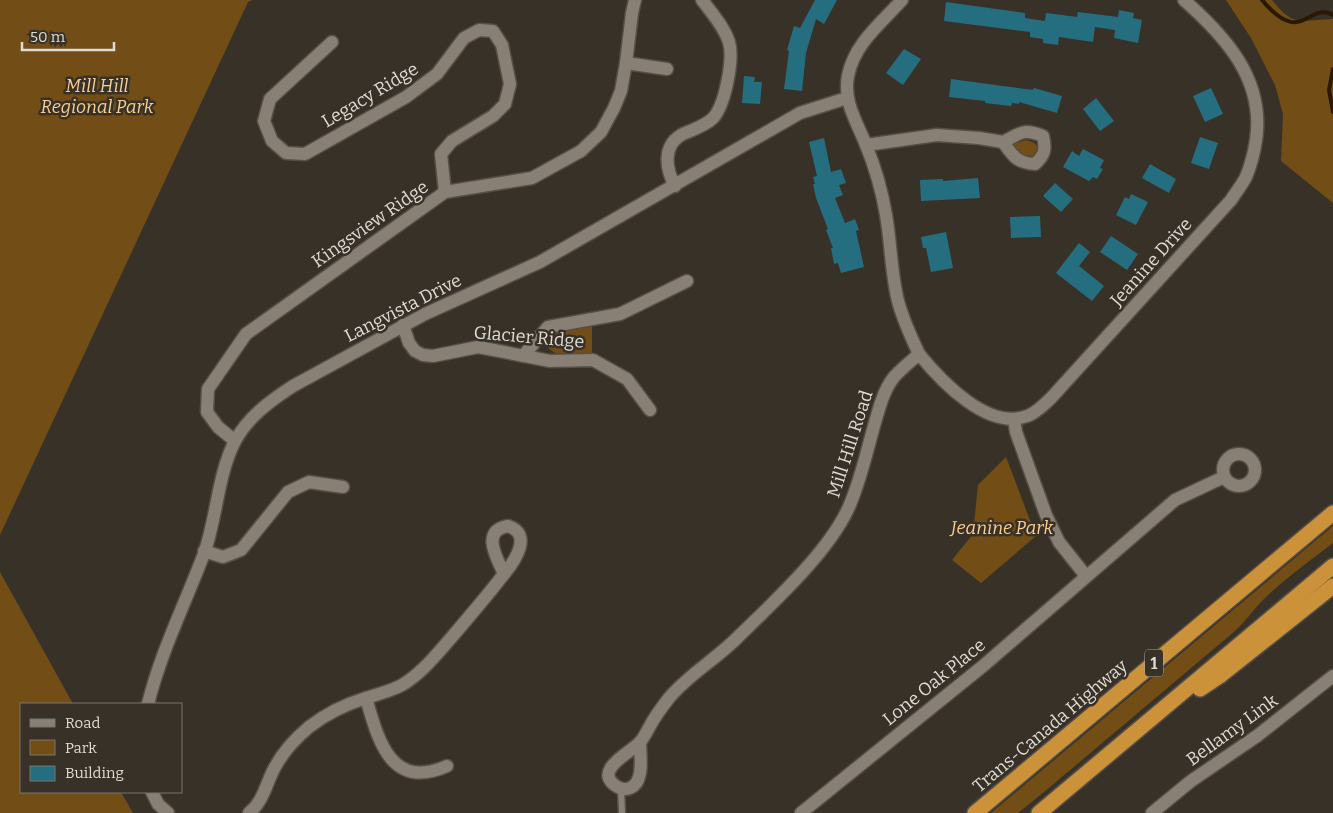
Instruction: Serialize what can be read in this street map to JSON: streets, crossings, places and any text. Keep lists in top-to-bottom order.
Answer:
{
  "streets": {
    "highway": ["1", "Trans-Canada Highway"],
    "street": [
      "Legacy Ridge",
      "Kingsview Ridge",
      "Jeanine Drive",
      "Langvista Drive",
      "Glacier Ridge",
      "Mill Hill Road",
      "Lone Oak Place",
      "Bellamy Link"
    ]
  },
  "crossings": [
    ["Legacy Ridge", "Kingsview Ridge"],
    ["Kingsview Ridge", "Langvista Drive"],
    ["Langvista Drive", "Glacier Ridge"]
  ],
  "parks": ["Mill Hill Regional Park", "Jeanine Park"],
  "legend": ["Road", "Park", "Building"],
  "scale_bar": "50 m"
}
